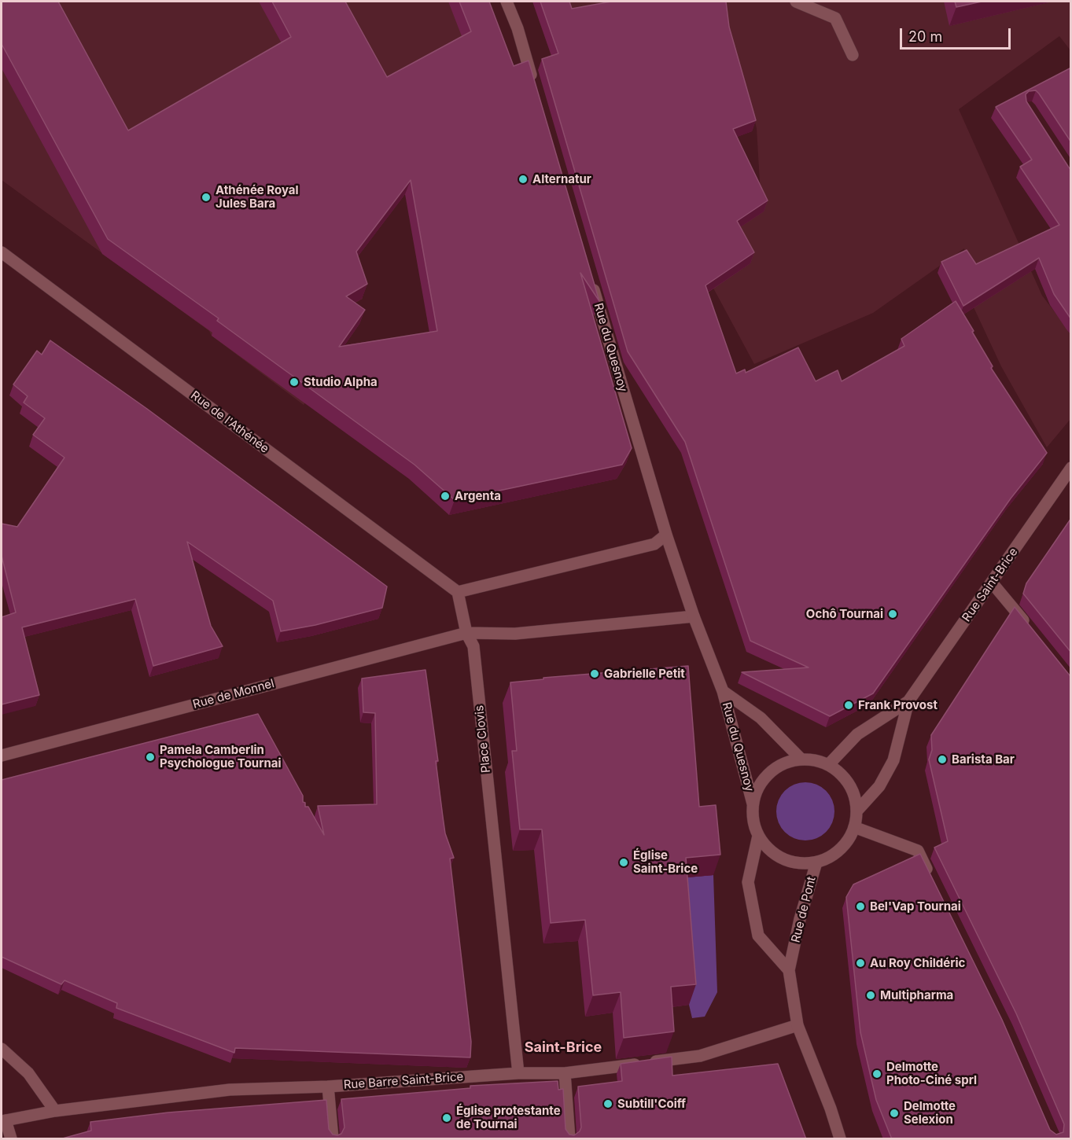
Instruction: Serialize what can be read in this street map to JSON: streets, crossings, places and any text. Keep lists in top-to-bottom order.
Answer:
{
  "streets": {
    "street": [
      "Rue du Quesnoy",
      "Rue de l'Athénée",
      "Rue Saint-Brice",
      "Rue de Monnel",
      "Place Clovis",
      "Rue de Pont",
      "Rue Barre Saint-Brice"
    ]
  },
  "crossings": [
    ["Rue du Quesnoy", "Rue Saint-Brice"],
    ["Rue du Quesnoy", "Rue de Pont"],
    ["Rue de l'Athénée", "Place Clovis"],
    ["Rue Saint-Brice", "Rue de Pont"],
    ["Rue de Monnel", "Place Clovis"],
    ["Place Clovis", "Rue Barre Saint-Brice"],
    ["Rue de Pont", "Rue Barre Saint-Brice"]
  ],
  "districts": ["Saint-Brice"],
  "places": [
    "Alternatur",
    "Athénée Royal Jules Bara",
    "Studio Alpha",
    "Argenta",
    "Ochô Tournai",
    "Gabrielle Petit",
    "Frank Provost",
    "Pamela Camberlin Psychologue Tournai",
    "Barista Bar",
    "Église Saint-Brice",
    "Bel'Vap Tournai",
    "Au Roy Childéric",
    "Multipharma",
    "Delmotte Photo-Ciné sprl",
    "Subtill'Coiff",
    "Delmotte Selexion",
    "Église protestante de Tournai"
  ],
  "scale_bar": "20 m"
}
